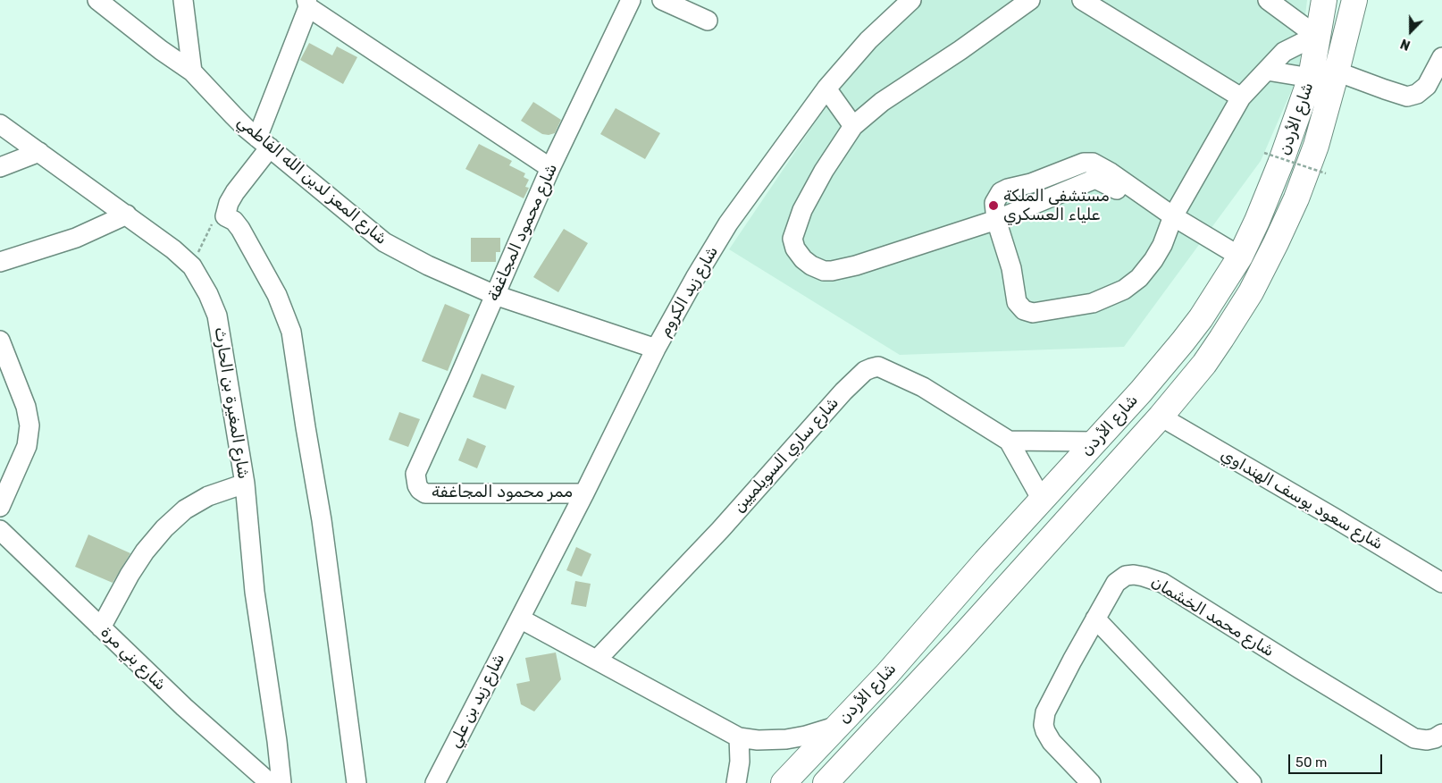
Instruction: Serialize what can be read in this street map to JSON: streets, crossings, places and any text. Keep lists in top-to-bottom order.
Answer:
{
  "streets": {
    "highway": ["شارع الأردن"],
    "street": [
      "شارع المعز لدين الله الفاطمي",
      "شارع محمود المجاغفة",
      "شارع زيد الكروم",
      "شارع المغيرة بن الحارث",
      "شارع ساري السويلميين",
      "ممر محمود المجاغفة",
      "شارع سعود يوسف الهنداوي",
      "شارع محمد الخشمان",
      "شارع بني مرة",
      "شارع زيد بن علي"
    ]
  },
  "crossings": [
    ["شارع الأردن", "شارع ساري السويلميين"],
    ["شارع الأردن", "شارع سعود يوسف الهنداوي"],
    ["شارع المعز لدين الله الفاطمي", "شارع محمود المجاغفة"],
    ["شارع المعز لدين الله الفاطمي", "شارع زيد الكروم"],
    ["شارع محمود المجاغفة", "ممر محمود المجاغفة"],
    ["شارع زيد الكروم", "ممر محمود المجاغفة"],
    ["شارع زيد الكروم", "شارع زيد بن علي"]
  ],
  "places": ["مستشفى الملكة علياء العسكري"],
  "scale_bar": "50 m",
  "north": "bottom"
}
